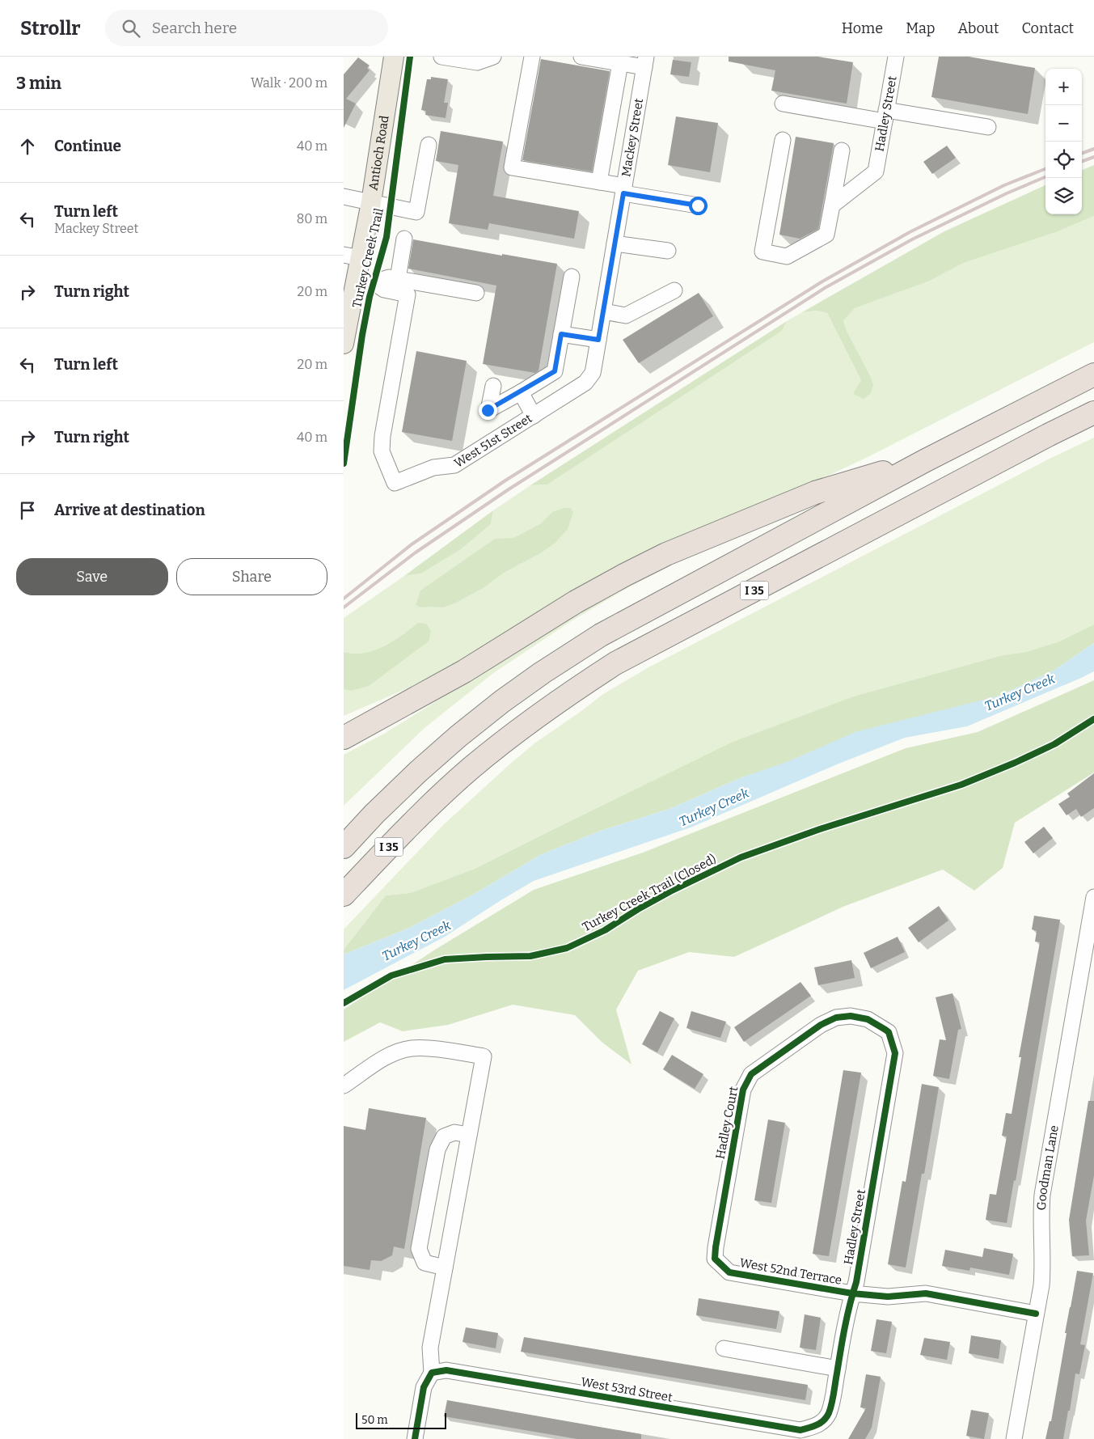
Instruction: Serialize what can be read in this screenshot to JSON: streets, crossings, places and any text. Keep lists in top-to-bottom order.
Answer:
{
  "streets": {
    "highway": ["I 35"],
    "main road": ["Antioch Road"],
    "street": [
      "Hadley Street",
      "Mackey Street",
      "West 51st Street",
      "Hadley Court",
      "Goodman Lane",
      "West 52nd Terrace",
      "West 53rd Street"
    ],
    "cycle path": ["Turkey Creek Trail", "Turkey Creek Trail (Closed)"]
  },
  "crossings": [
    ["Hadley Street", "Hadley Court"],
    ["Hadley Street", "West 52nd Terrace"],
    ["Hadley Street", "West 53rd Street"],
    ["Mackey Street", "West 51st Street"],
    ["Antioch Road", "West 51st Street"],
    ["Hadley Court", "West 52nd Terrace"],
    ["Goodman Lane", "West 52nd Terrace"]
  ],
  "water": ["Turkey Creek"],
  "scale_bar": "50 m",
  "page": {
    "header": "Strollr",
    "search": "Search here",
    "nav": [
      "Home",
      "Map",
      "About",
      "Contact"
    ],
    "heading": ["3 min", "Walk · 200 m"],
    "map_buttons": ["+", "−"],
    "list": [
      ["Continue", "40 m"],
      ["Turn left", "Mackey Street", "80 m"],
      ["Turn right", "20 m"],
      ["Turn left", "20 m"],
      ["Turn right", "40 m"],
      "Arrive at destination"
    ],
    "buttons": ["Save", "Share"],
    "scale": "50 m"
  }
}
